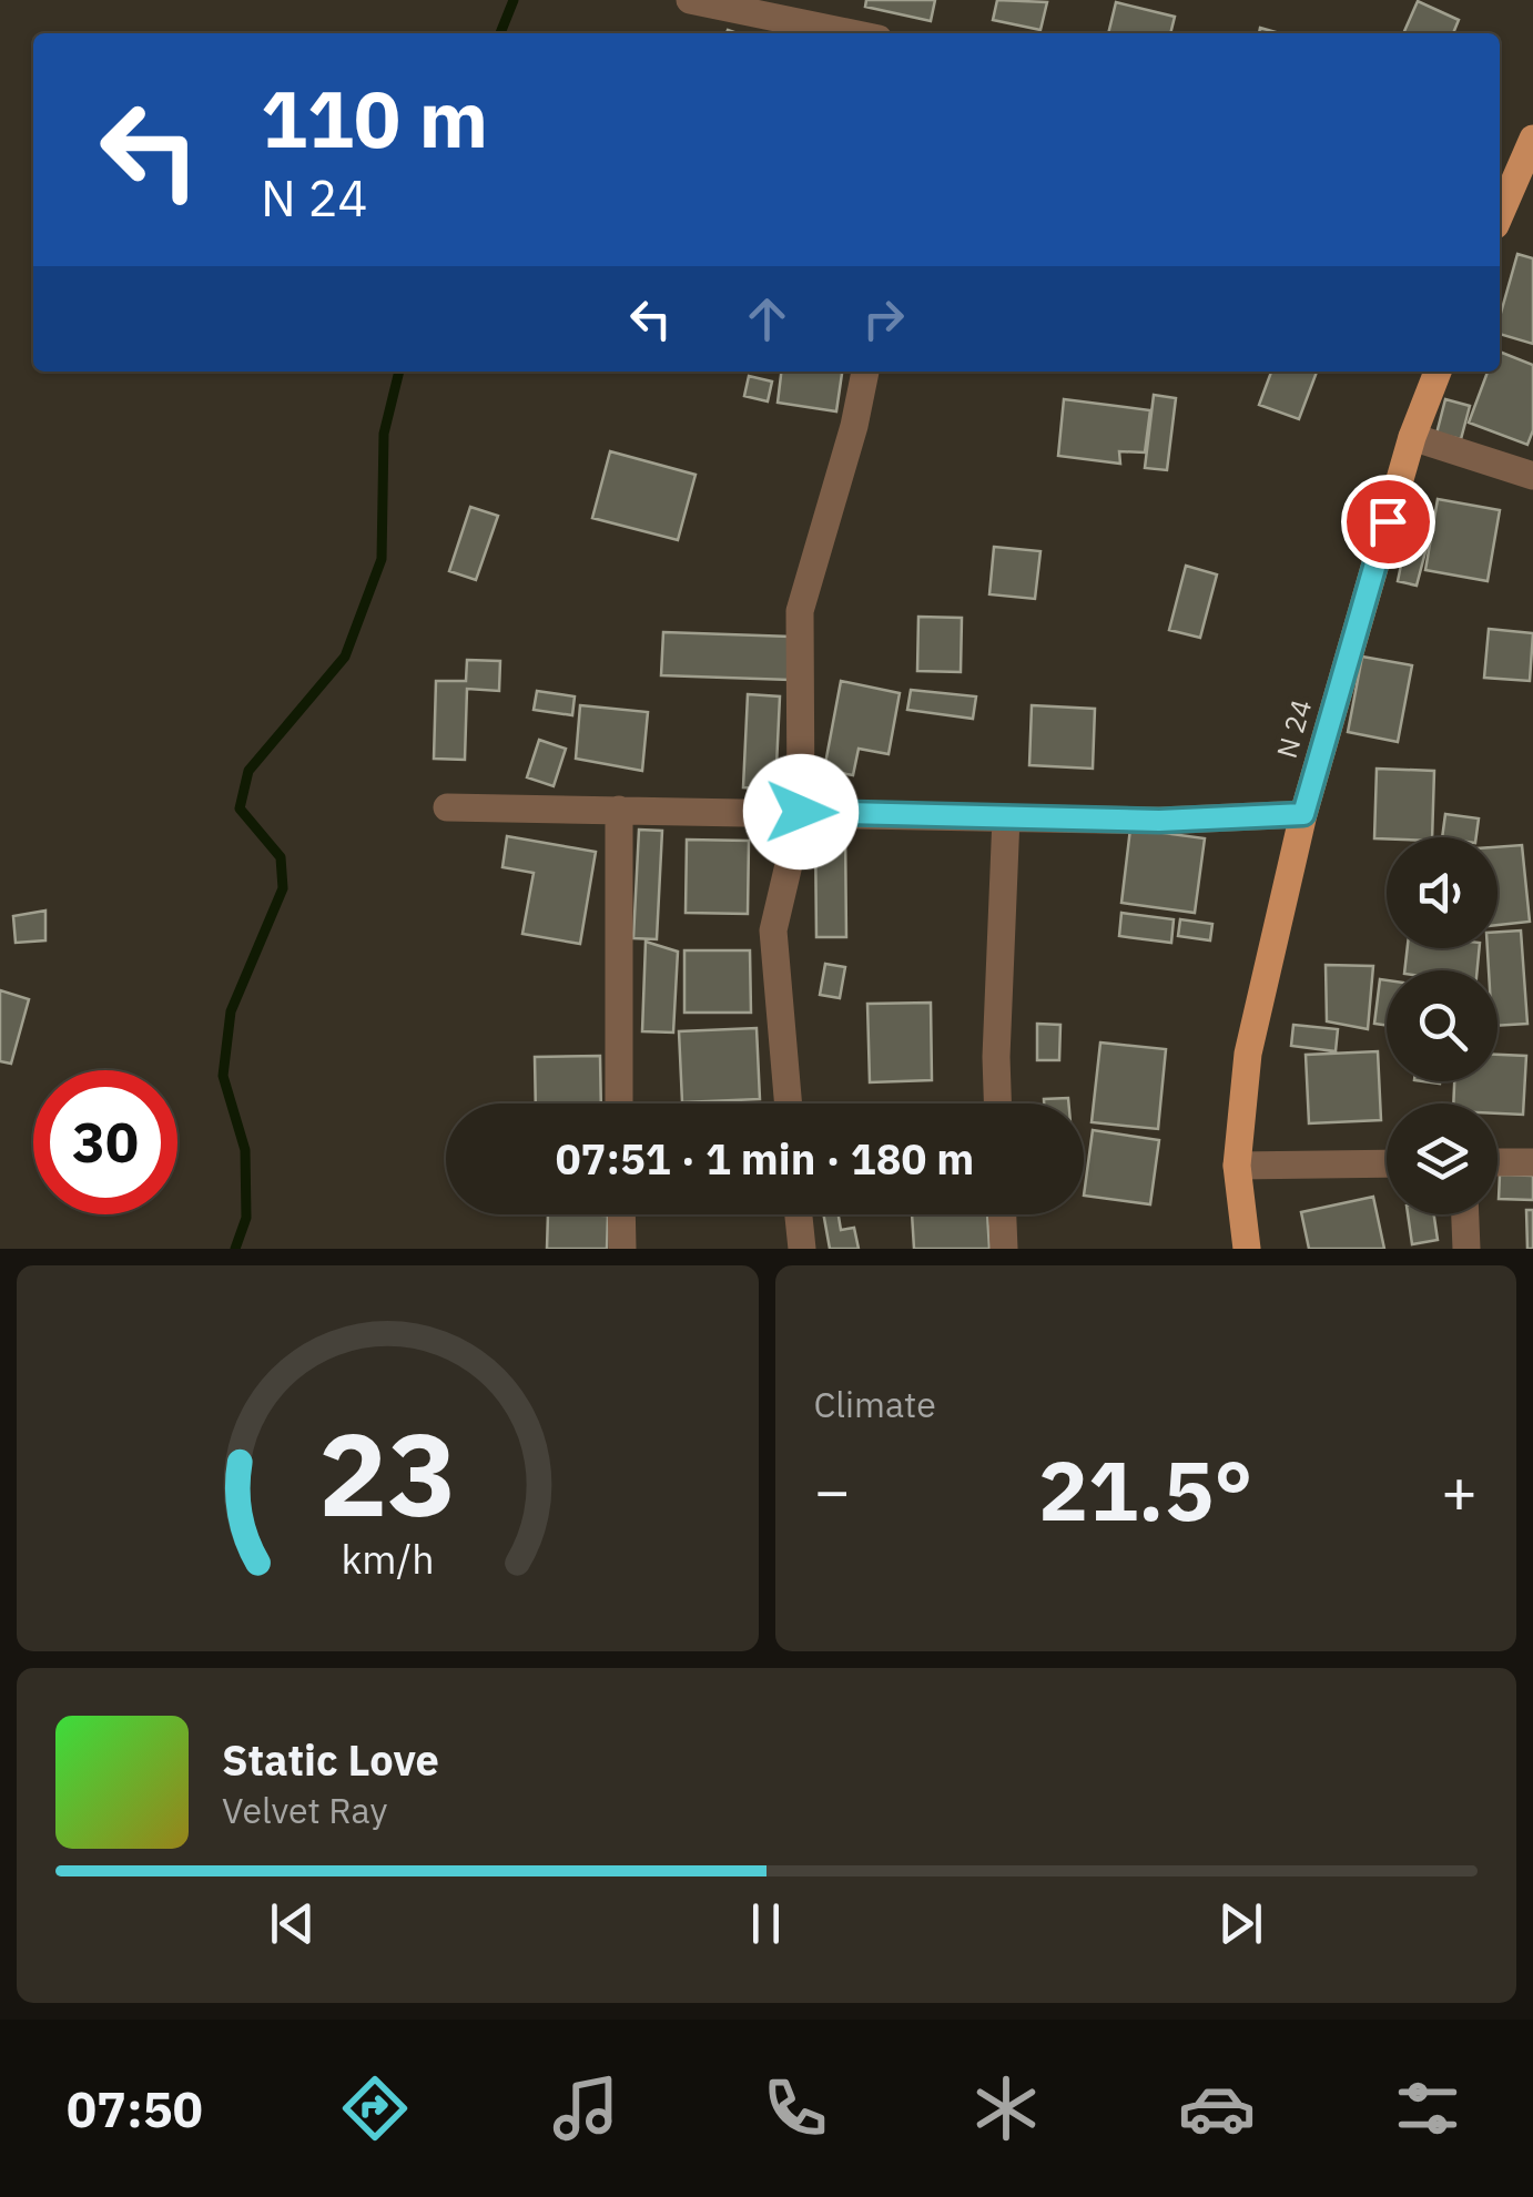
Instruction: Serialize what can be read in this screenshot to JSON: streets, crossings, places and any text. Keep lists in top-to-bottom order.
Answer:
{
  "streets": {
    "main road": ["N 24"]
  },
  "page": {
    "turn": ["110 m", "N 24"],
    "limit": "30",
    "trip": "07:51 · 1 min · 180 m",
    "tile": "Climate",
    "heat": ["−", "21.5°", "+"],
    "song": ["Static Love", "Velvet Ray"],
    "tabs": "07:50",
    "gauge": ["23", "km/h"]
  }
}
